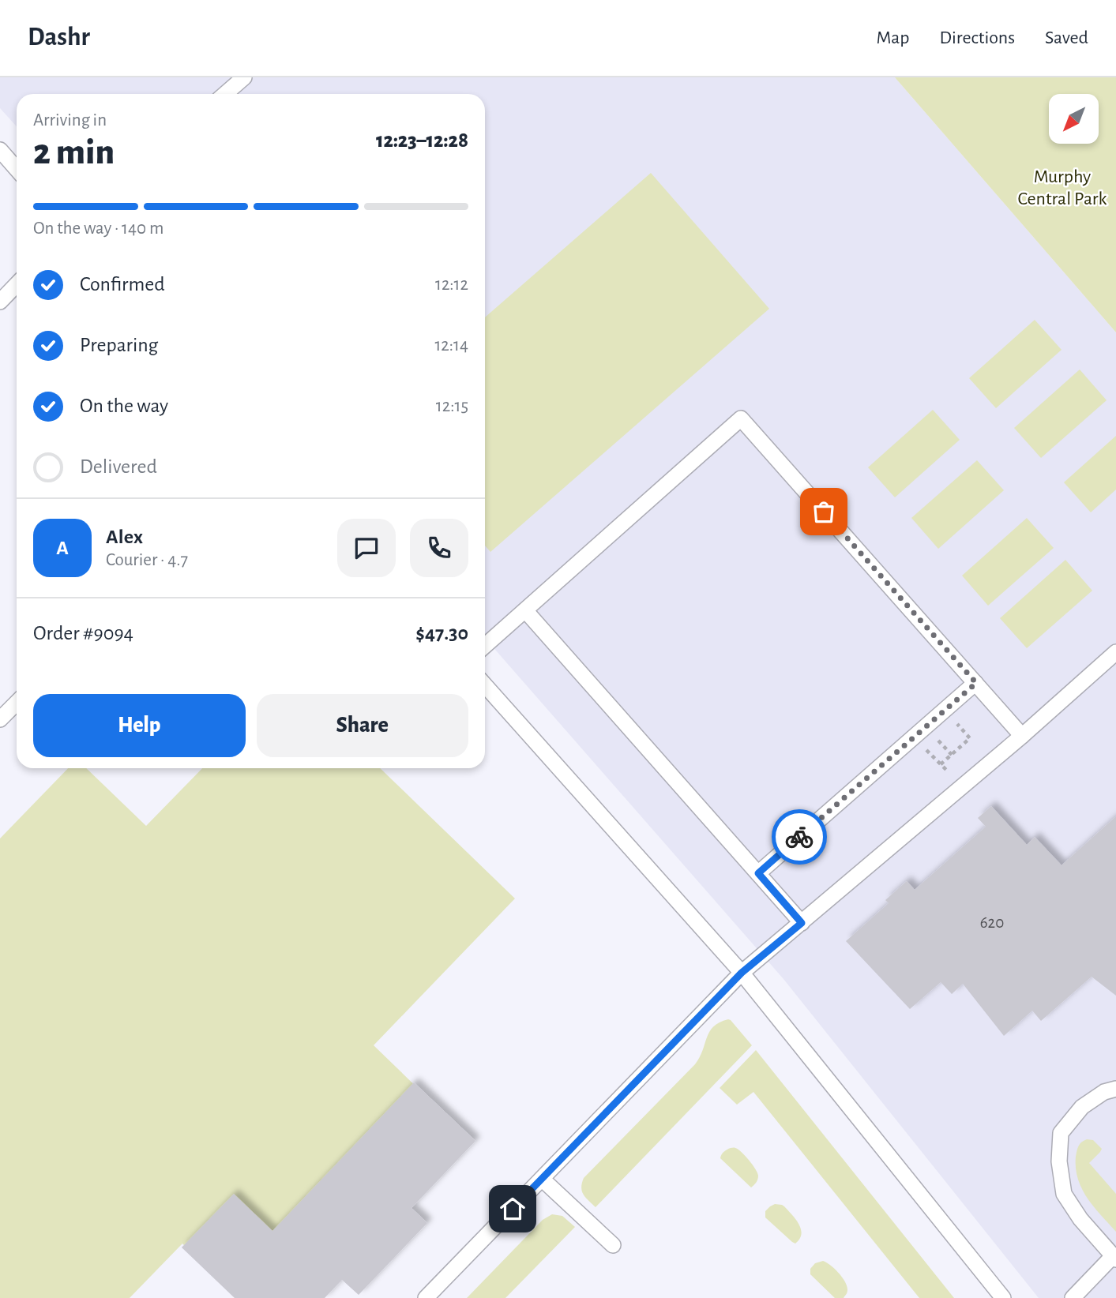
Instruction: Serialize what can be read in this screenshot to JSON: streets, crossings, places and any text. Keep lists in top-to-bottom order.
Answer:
{
  "parks": ["Murphy Central Park"],
  "house_numbers": ["620"],
  "north": "bottom left",
  "page": {
    "header": "Dashr",
    "nav": ["Map", "Directions", "Saved"],
    "heading": ["2 min", "Arriving in", "12:23–12:28"],
    "panel": [
      "Alex",
      "Courier · 4.7",
      "Order #9094",
      "$47.30"
    ],
    "bar": "On the way · 140 m",
    "list": [
      ["Confirmed", "12:12"],
      ["Preparing", "12:14"],
      ["On the way", "12:15"],
      "Delivered"
    ],
    "round": "A",
    "buttons": ["Help", "Share"]
  }
}
